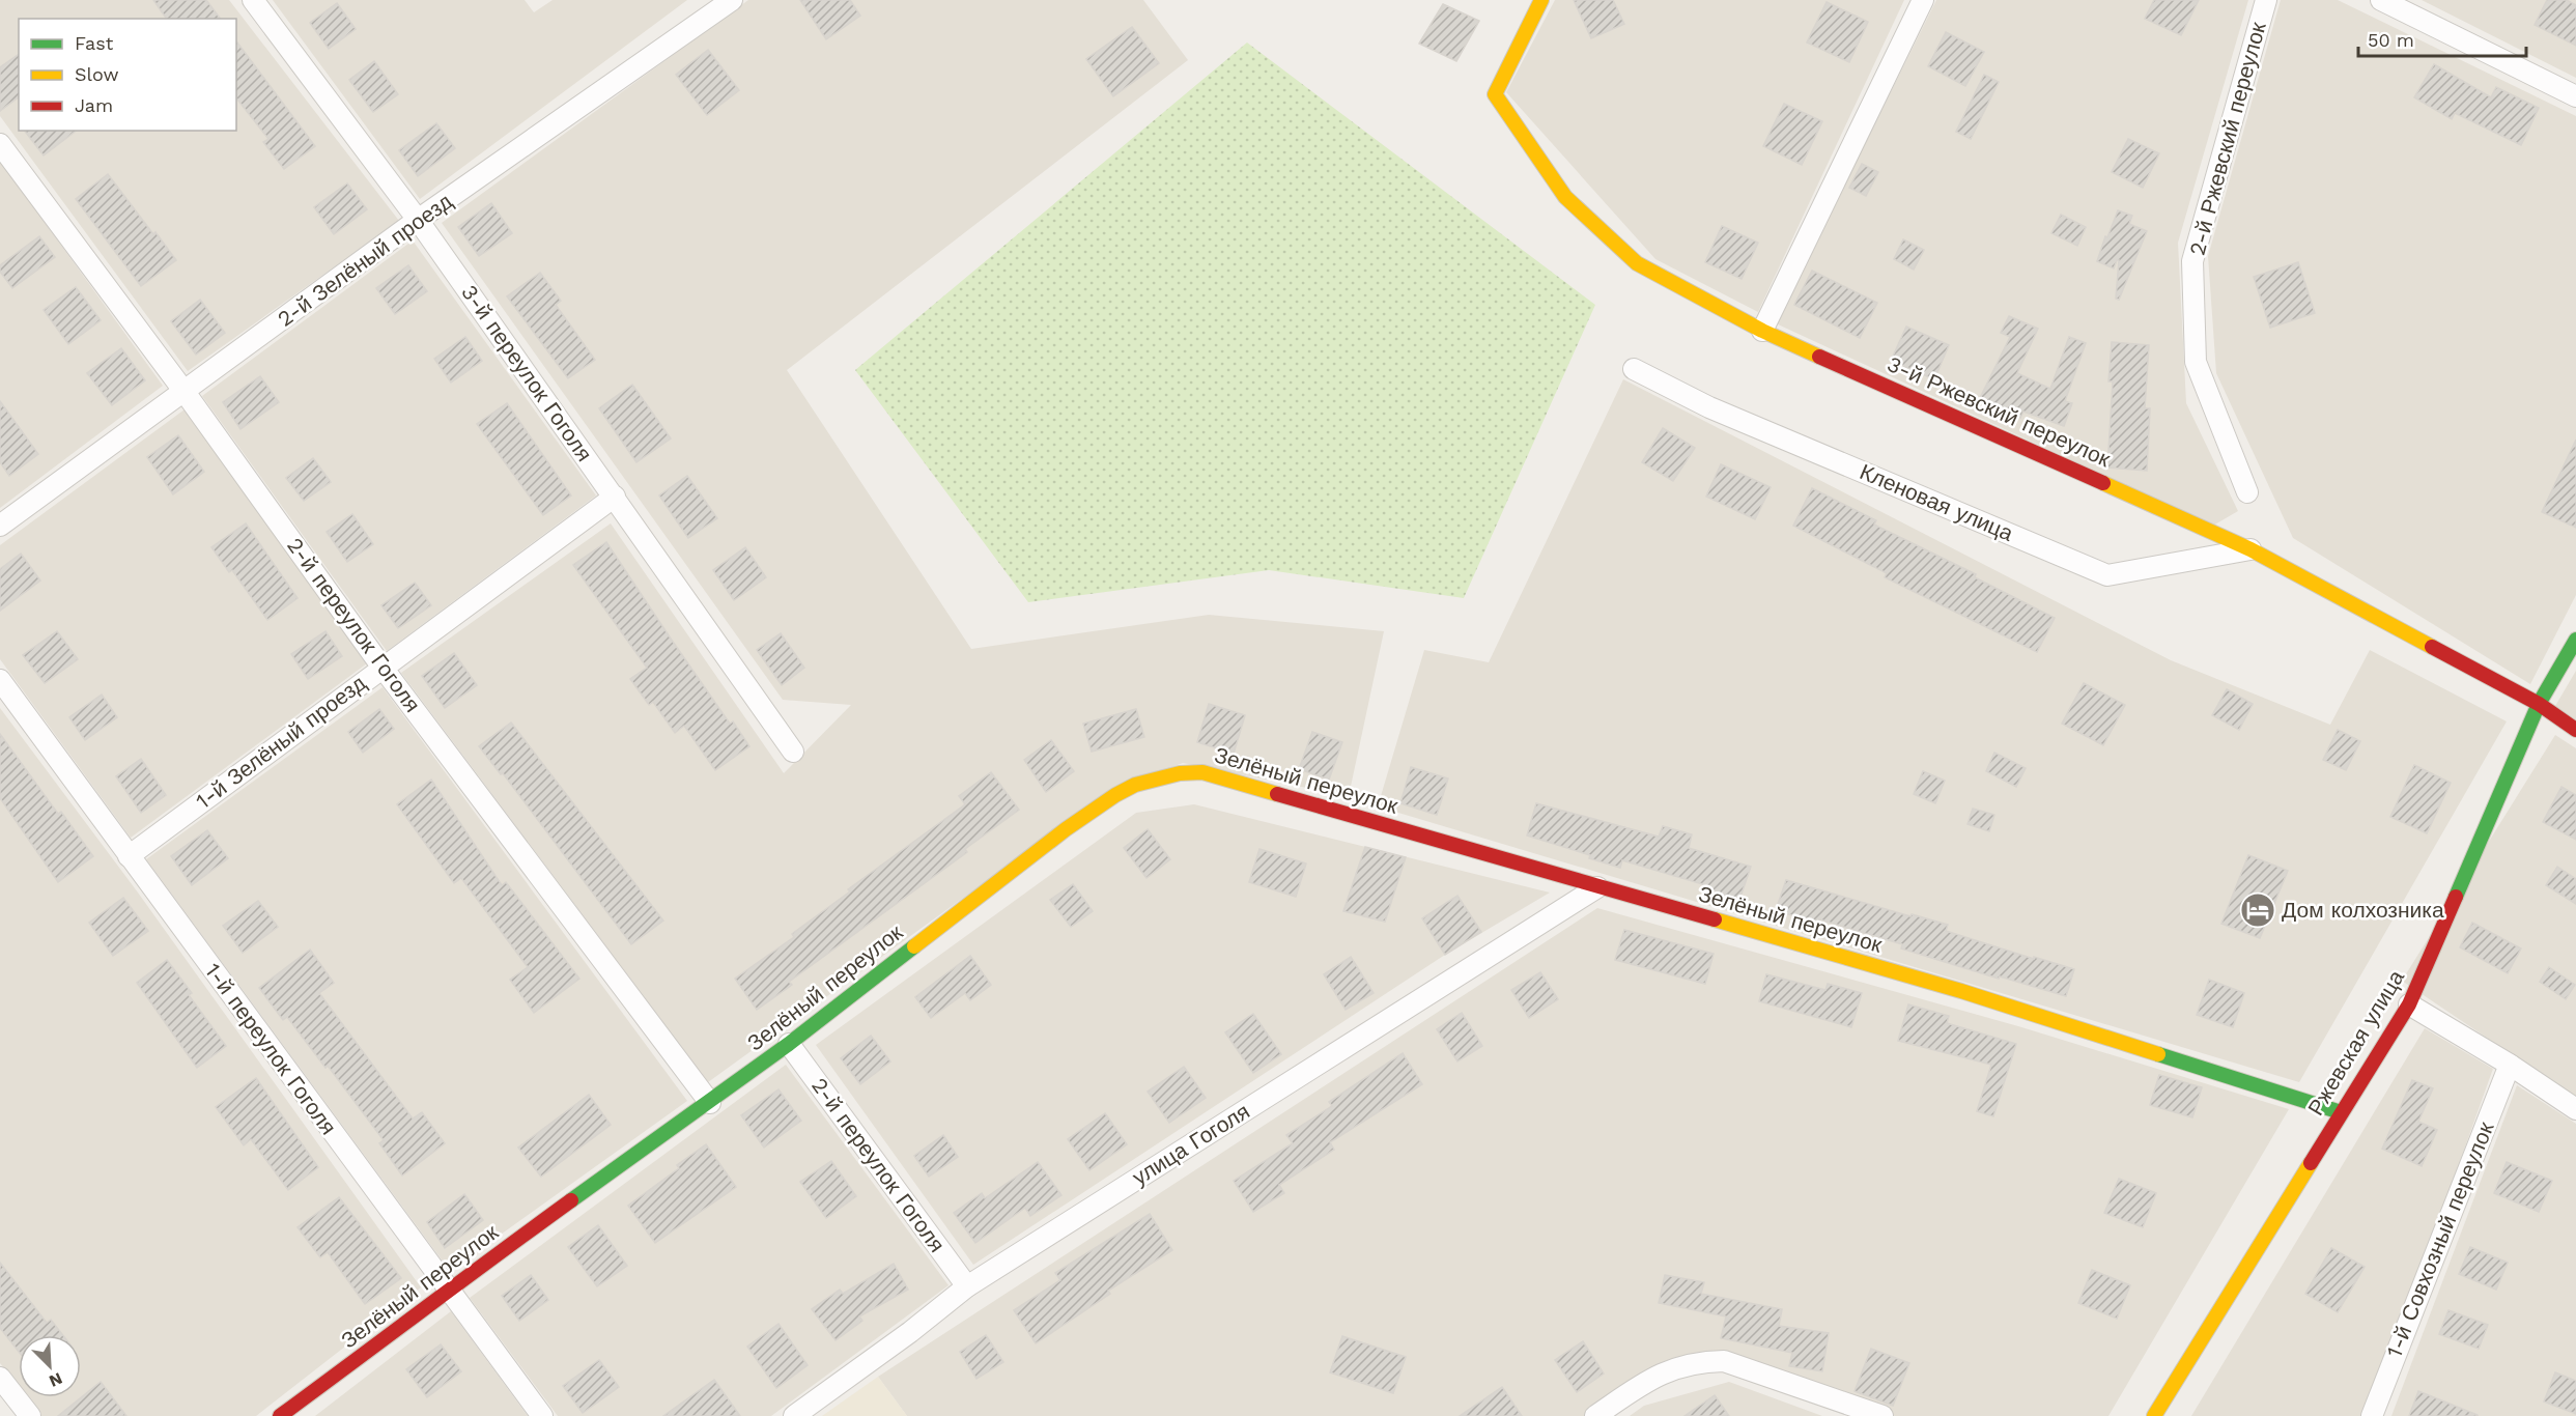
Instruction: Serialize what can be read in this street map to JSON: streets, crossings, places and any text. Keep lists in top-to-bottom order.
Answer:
{
  "streets": {
    "street": [
      "2-й Ржевский переулок",
      "2-й Зелёный проезд",
      "3-й переулок Гоголя",
      "3-й Ржевский переулок",
      "Кленовая улица",
      "2-й переулок Гоголя",
      "1-й Зелёный проезд",
      "Зелёный переулок",
      "Ржевская улица",
      "1-й переулок Гоголя",
      "улица Гоголя",
      "1-й Совхозный переулок"
    ]
  },
  "crossings": [
    ["2-й Зелёный проезд", "3-й переулок Гоголя"],
    ["2-й Зелёный проезд", "2-й переулок Гоголя"],
    ["3-й переулок Гоголя", "1-й Зелёный проезд"],
    ["3-й Ржевский переулок", "Кленовая улица"],
    ["3-й Ржевский переулок", "Ржевская улица"],
    ["2-й переулок Гоголя", "1-й Зелёный проезд"],
    ["2-й переулок Гоголя", "Зелёный переулок"],
    ["2-й переулок Гоголя", "улица Гоголя"],
    ["1-й Зелёный проезд", "1-й переулок Гоголя"],
    ["Зелёный переулок", "Ржевская улица"],
    ["Зелёный переулок", "1-й переулок Гоголя"],
    ["Зелёный переулок", "улица Гоголя"]
  ],
  "places": {
    "hotel": ["Дом колхозника"]
  },
  "legend": ["Fast", "Slow", "Jam"],
  "scale_bar": "50 m",
  "north": "bottom right"
}
